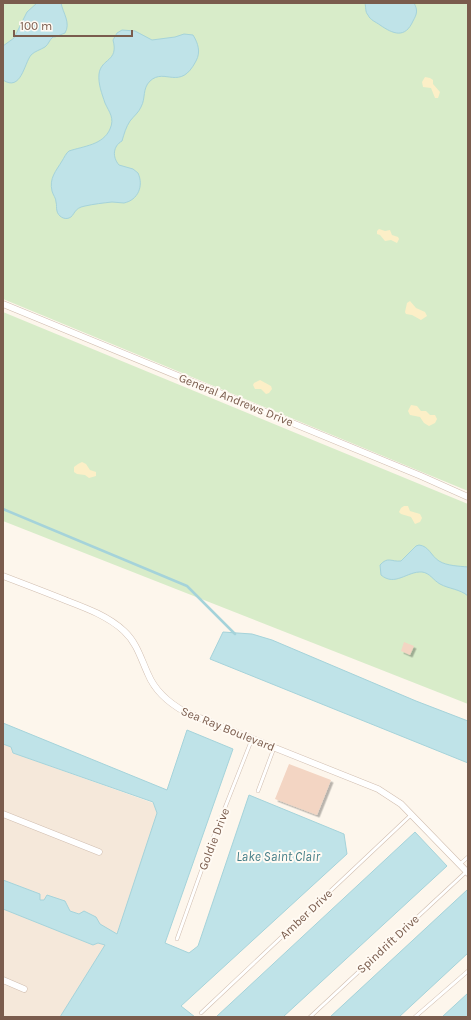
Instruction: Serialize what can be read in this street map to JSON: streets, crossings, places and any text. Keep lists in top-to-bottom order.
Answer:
{
  "streets": {
    "street": ["General Andrews Drive", "Sea Ray Boulevard"],
    "lane": ["Goldie Drive", "Amber Drive", "Spindrift Drive"]
  },
  "crossings": [
    ["Sea Ray Boulevard", "Goldie Drive"],
    ["Sea Ray Boulevard", "Amber Drive"],
    ["Sea Ray Boulevard", "Spindrift Drive"]
  ],
  "water": ["Lake Saint Clair"],
  "scale_bar": "100 m"
}
